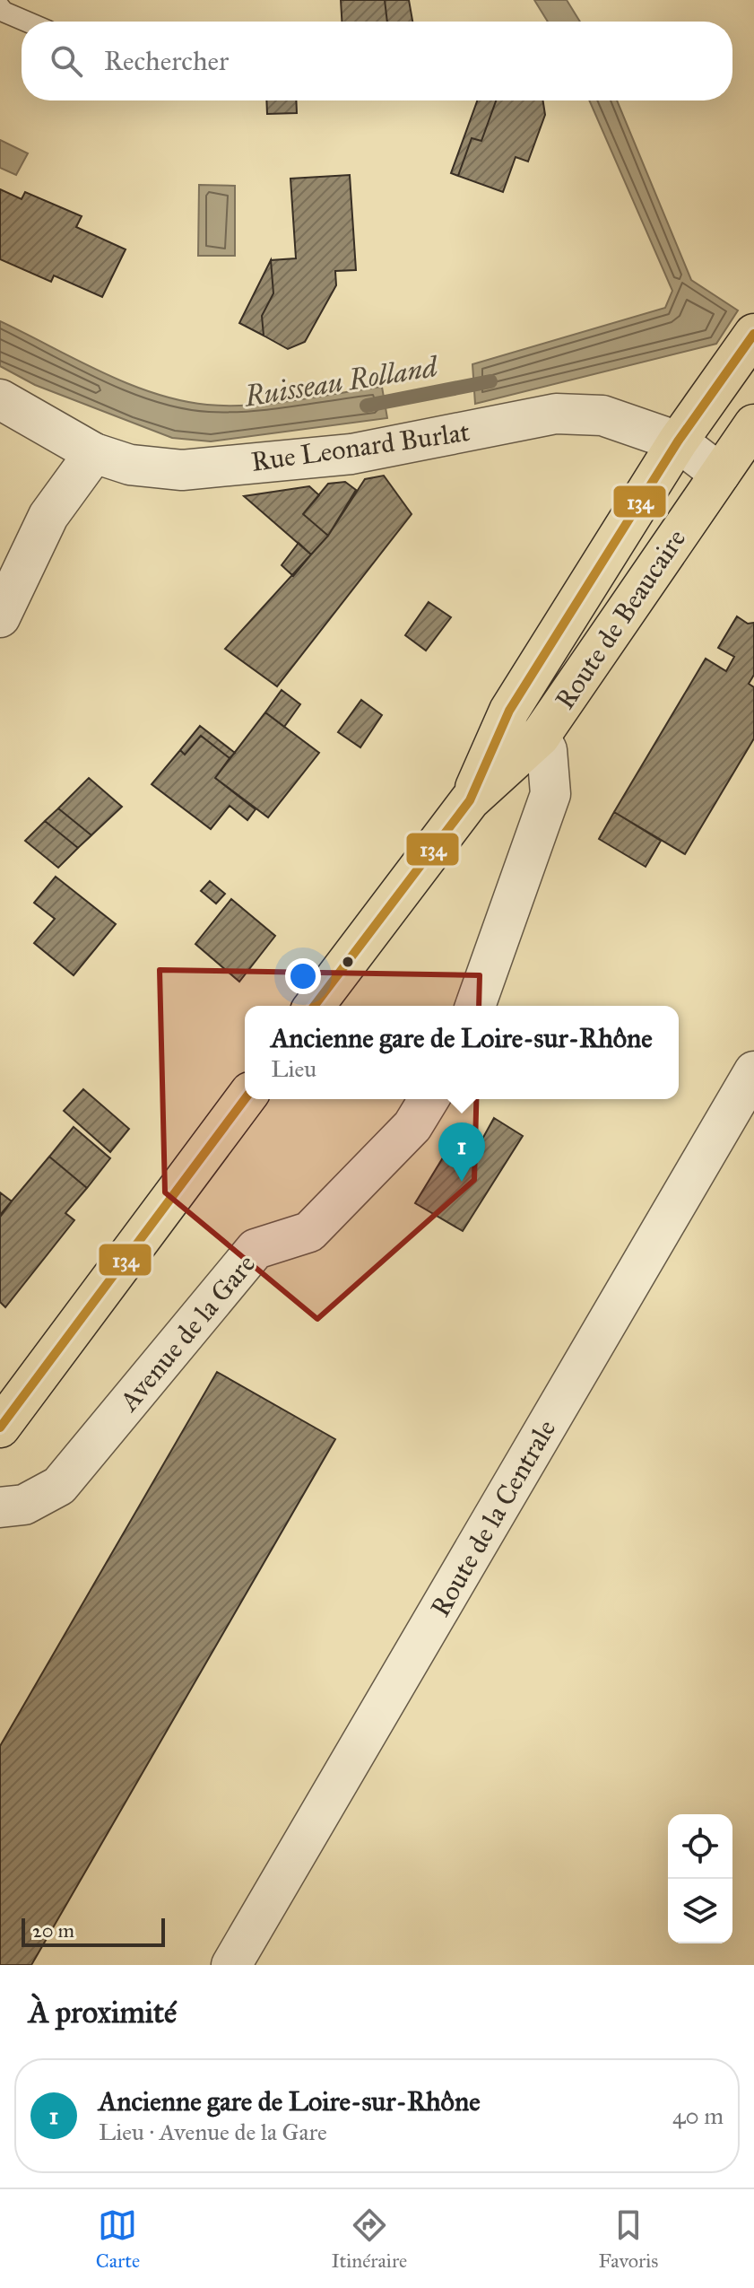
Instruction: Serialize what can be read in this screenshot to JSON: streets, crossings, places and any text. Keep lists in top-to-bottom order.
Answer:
{
  "streets": {
    "main road": ["Route de Beaucaire"],
    "street": ["Rue Leonard Burlat", "Avenue de la Gare", "Route de la Centrale"]
  },
  "crossings": [
    ["Rue Leonard Burlat", "Route de Beaucaire"]
  ],
  "water": ["Ruisseau Rolland"],
  "lines": ["transit line 134"],
  "scale_bar": "20 m",
  "page": {
    "search": "Rechercher",
    "popup": ["Ancienne gare de Loire-sur-Rhône", "Lieu"],
    "pins": "1",
    "scale": "20 m",
    "heading": "À proximité",
    "list": [
      {
        "mark": "1",
        "name": "Ancienne gare de Loire-sur-Rhône",
        "note": "Lieu · Avenue de la Gare",
        "value": "40 m"
      }
    ],
    "nav": ["Carte", "Itinéraire", "Favoris"]
  }
}
